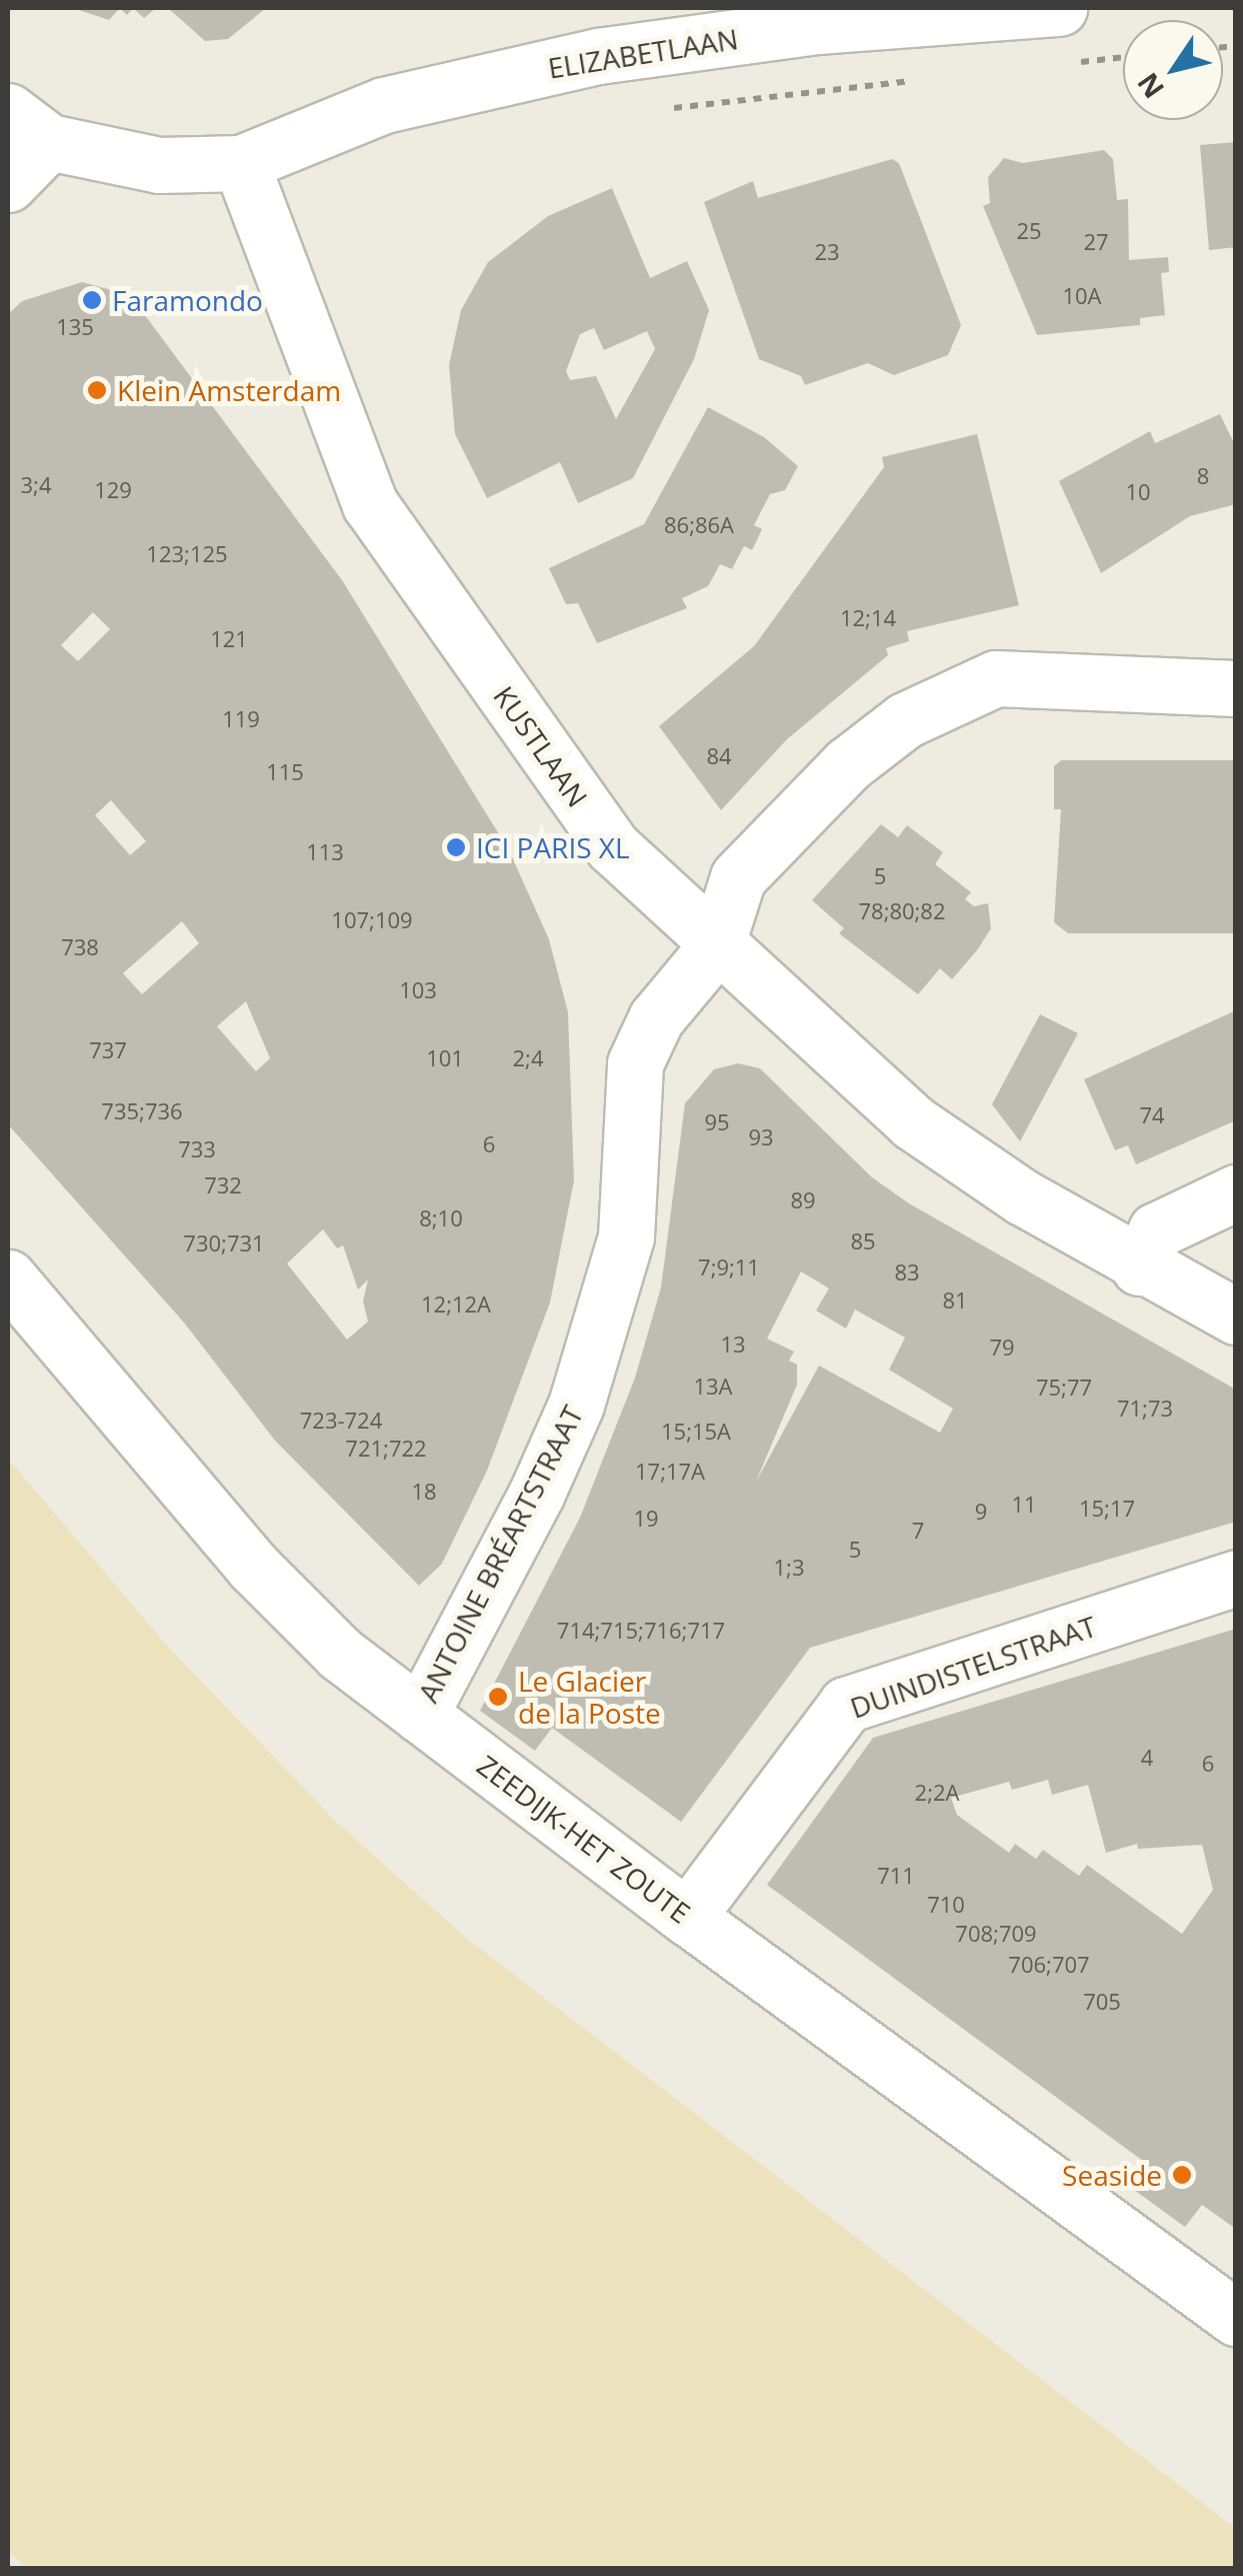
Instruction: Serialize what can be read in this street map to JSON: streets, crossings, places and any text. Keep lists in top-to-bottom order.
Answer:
{
  "streets": {
    "street": [
      "ELIZABETLAAN",
      "KUSTLAAN",
      "ANTOINE BRÉARTSTRAAT",
      "DUINDISTELSTRAAT",
      "ZEEDIJK-HET ZOUTE"
    ]
  },
  "crossings": [
    ["ELIZABETLAAN", "KUSTLAAN"],
    ["KUSTLAAN", "ANTOINE BRÉARTSTRAAT"],
    ["ANTOINE BRÉARTSTRAAT", "ZEEDIJK-HET ZOUTE"],
    ["DUINDISTELSTRAAT", "ZEEDIJK-HET ZOUTE"]
  ],
  "places": [
    "Faramondo",
    "Klein Amsterdam",
    "ICI PARIS XL",
    "Le Glacier de la Poste",
    "Seaside"
  ],
  "house_numbers": [
    "25",
    "27",
    "23",
    "10A",
    "135",
    "8",
    "3;4",
    "129",
    "10",
    "86;86A",
    "123;125",
    "12;14",
    "121",
    "119",
    "84",
    "115",
    "113",
    "5",
    "78;80;82",
    "107;109",
    "738",
    "103",
    "737",
    "101",
    "2;4",
    "735;736",
    "74",
    "95",
    "93",
    "6",
    "733",
    "732",
    "89",
    "8;10",
    "85",
    "730;731",
    "7;9;11",
    "83",
    "81",
    "12;12A",
    "13",
    "79",
    "13A",
    "75;77",
    "71;73",
    "723-724",
    "15;15A",
    "721;722",
    "17;17A",
    "18",
    "11",
    "15;17",
    "9",
    "19",
    "7",
    "5",
    "1;3",
    "714;715;716;717",
    "4",
    "6",
    "2;2A",
    "711",
    "710",
    "708;709",
    "706;707",
    "705"
  ],
  "north": "bottom left"
}
